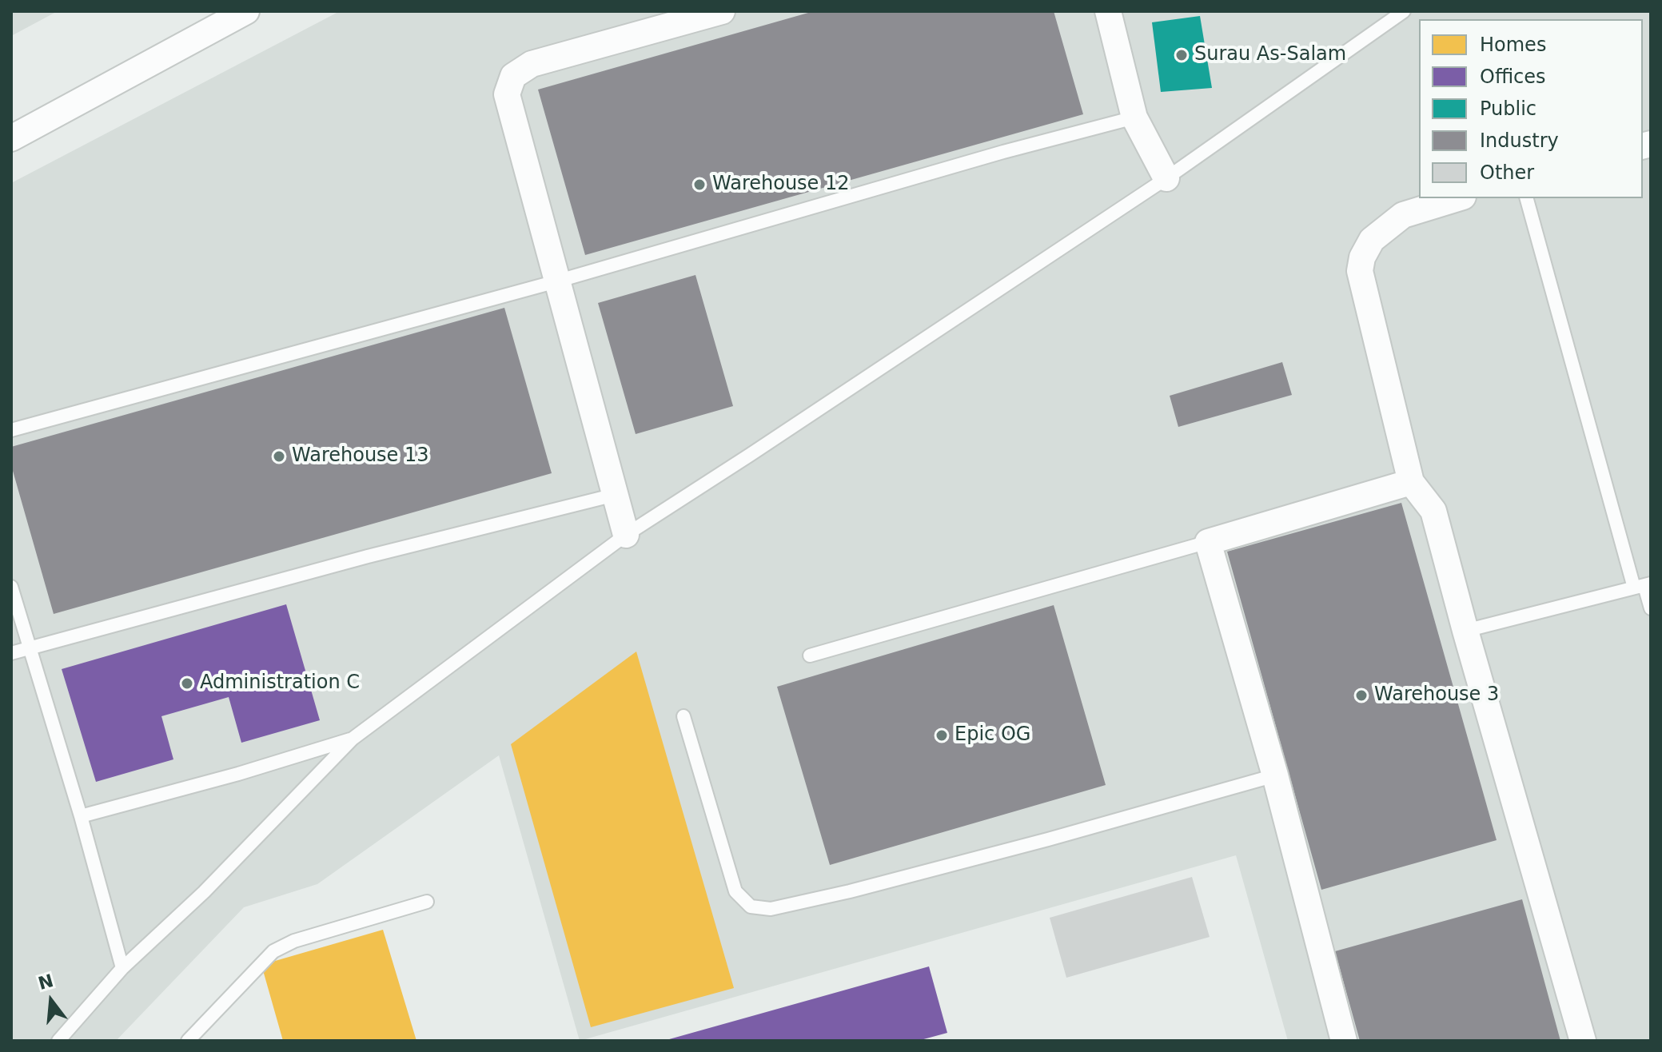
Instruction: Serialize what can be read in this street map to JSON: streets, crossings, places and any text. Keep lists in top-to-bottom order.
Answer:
{
  "places": [
    "Surau As-Salam",
    "Warehouse 12",
    "Warehouse 13",
    "Administration C",
    "Warehouse 3",
    "Epic OG"
  ],
  "legend": [
    "Homes",
    "Offices",
    "Public",
    "Industry",
    "Other"
  ],
  "north": "top"
}
